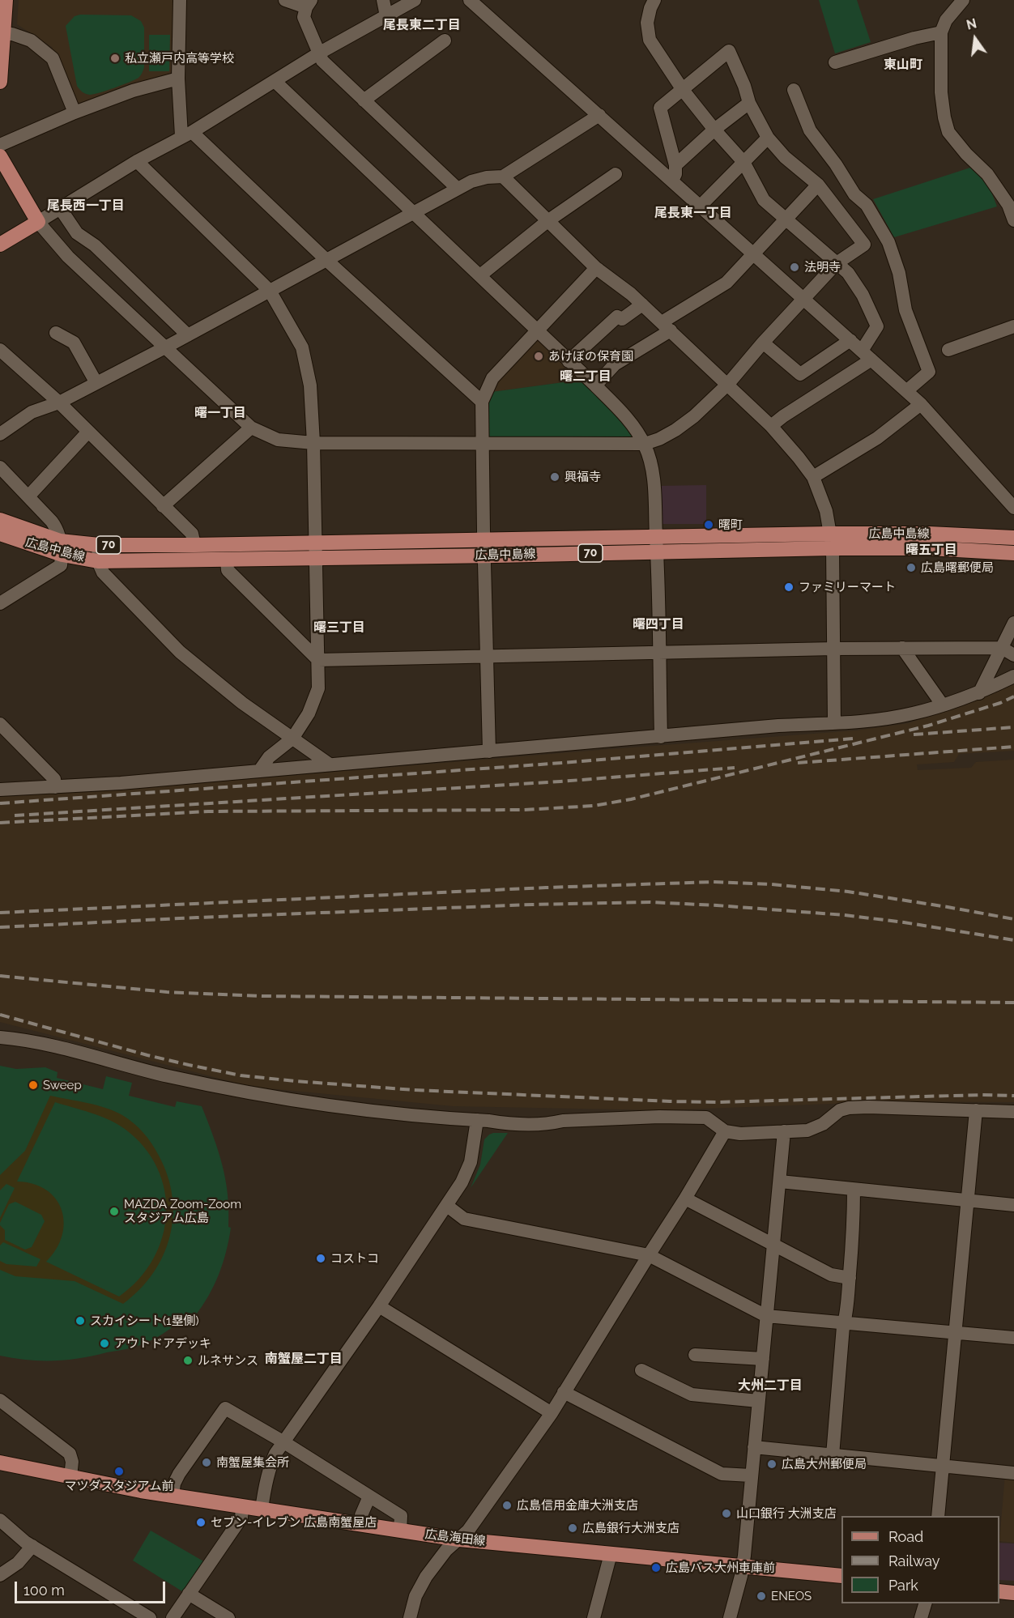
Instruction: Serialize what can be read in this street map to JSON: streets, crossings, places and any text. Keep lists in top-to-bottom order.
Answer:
{
  "streets": {
    "main road": ["広島中島線", "70", "広島海田線"]
  },
  "districts": [
    "尾長東二丁目",
    "東山町",
    "尾長西一丁目",
    "尾長東一丁目",
    "曙二丁目",
    "曙一丁目",
    "曙五丁目",
    "曙四丁目",
    "曙三丁目",
    "南蟹屋二丁目",
    "大州二丁目"
  ],
  "places": [
    "私立瀬戸内高等学校",
    "法明寺",
    "あけぼの保育園",
    "興福寺",
    "曙町",
    "広島曙郵便局",
    "ファミリーマート",
    "Sweep",
    "MAZDA Zoom-Zoom スタジアム広島",
    "コストコ",
    "スカイシート(1塁側)",
    "アウトドアデッキ",
    "ルネサンス",
    "南蟹屋集会所",
    "広島大州郵便局",
    "マツダスタジアム前",
    "広島信用金庫大洲支店",
    "山口銀行 大洲支店",
    "セブン-イレブン 広島南蟹屋店",
    "広島銀行大洲支店",
    "広島バス大州車庫前",
    "ENEOS"
  ],
  "legend": ["Road", "Railway", "Park"],
  "scale_bar": "100 m",
  "north": "top"
}
